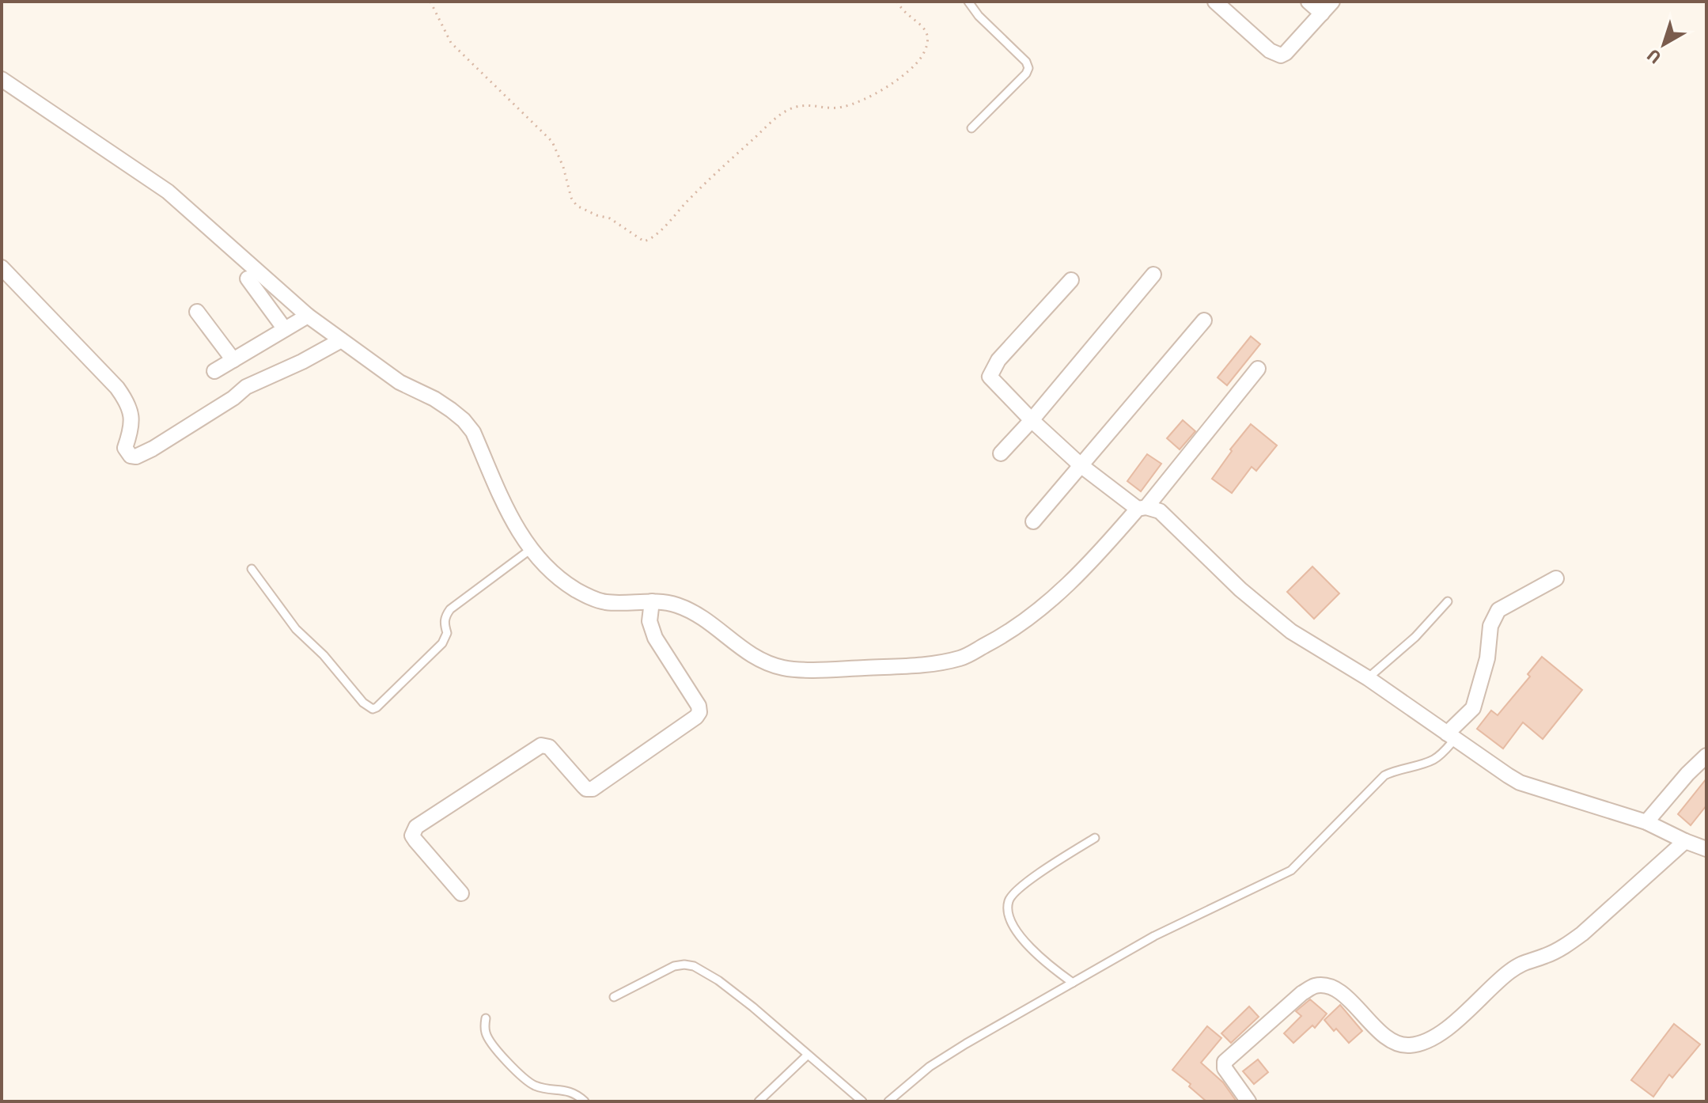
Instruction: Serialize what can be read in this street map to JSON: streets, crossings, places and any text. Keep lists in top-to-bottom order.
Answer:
{
  "north": "bottom left"
}
